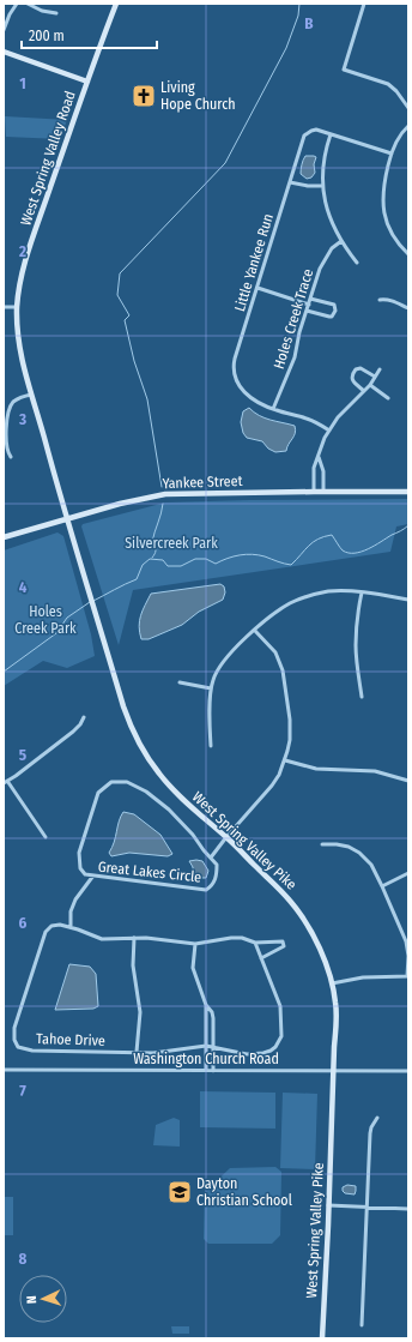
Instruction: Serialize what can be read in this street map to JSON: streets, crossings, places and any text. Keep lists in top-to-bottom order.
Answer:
{
  "streets": {
    "street": [
      "West Spring Valley Road",
      "Little Yankee Run",
      "Holes Creek Trace",
      "Yankee Street",
      "West Spring Valley Pike",
      "Great Lakes Circle",
      "Tahoe Drive",
      "Washington Church Road"
    ]
  },
  "crossings": [
    ["West Spring Valley Road", "Yankee Street"],
    ["West Spring Valley Road", "West Spring Valley Pike"],
    ["Little Yankee Run", "Holes Creek Trace"],
    ["Yankee Street", "West Spring Valley Pike"],
    ["West Spring Valley Pike", "Great Lakes Circle"],
    ["West Spring Valley Pike", "Washington Church Road"]
  ],
  "parks": ["Silvercreek Park", "Holes Creek Park"],
  "places": {
    "church": ["Living Hope Church"],
    "school or university": ["Dayton Christian School"]
  },
  "scale_bar": "200 m",
  "north": "left",
  "grid": {
    "columns": ["B"],
    "rows": [
      "1",
      "2",
      "3",
      "4",
      "5",
      "6",
      "7",
      "8"
    ]
  }
}
